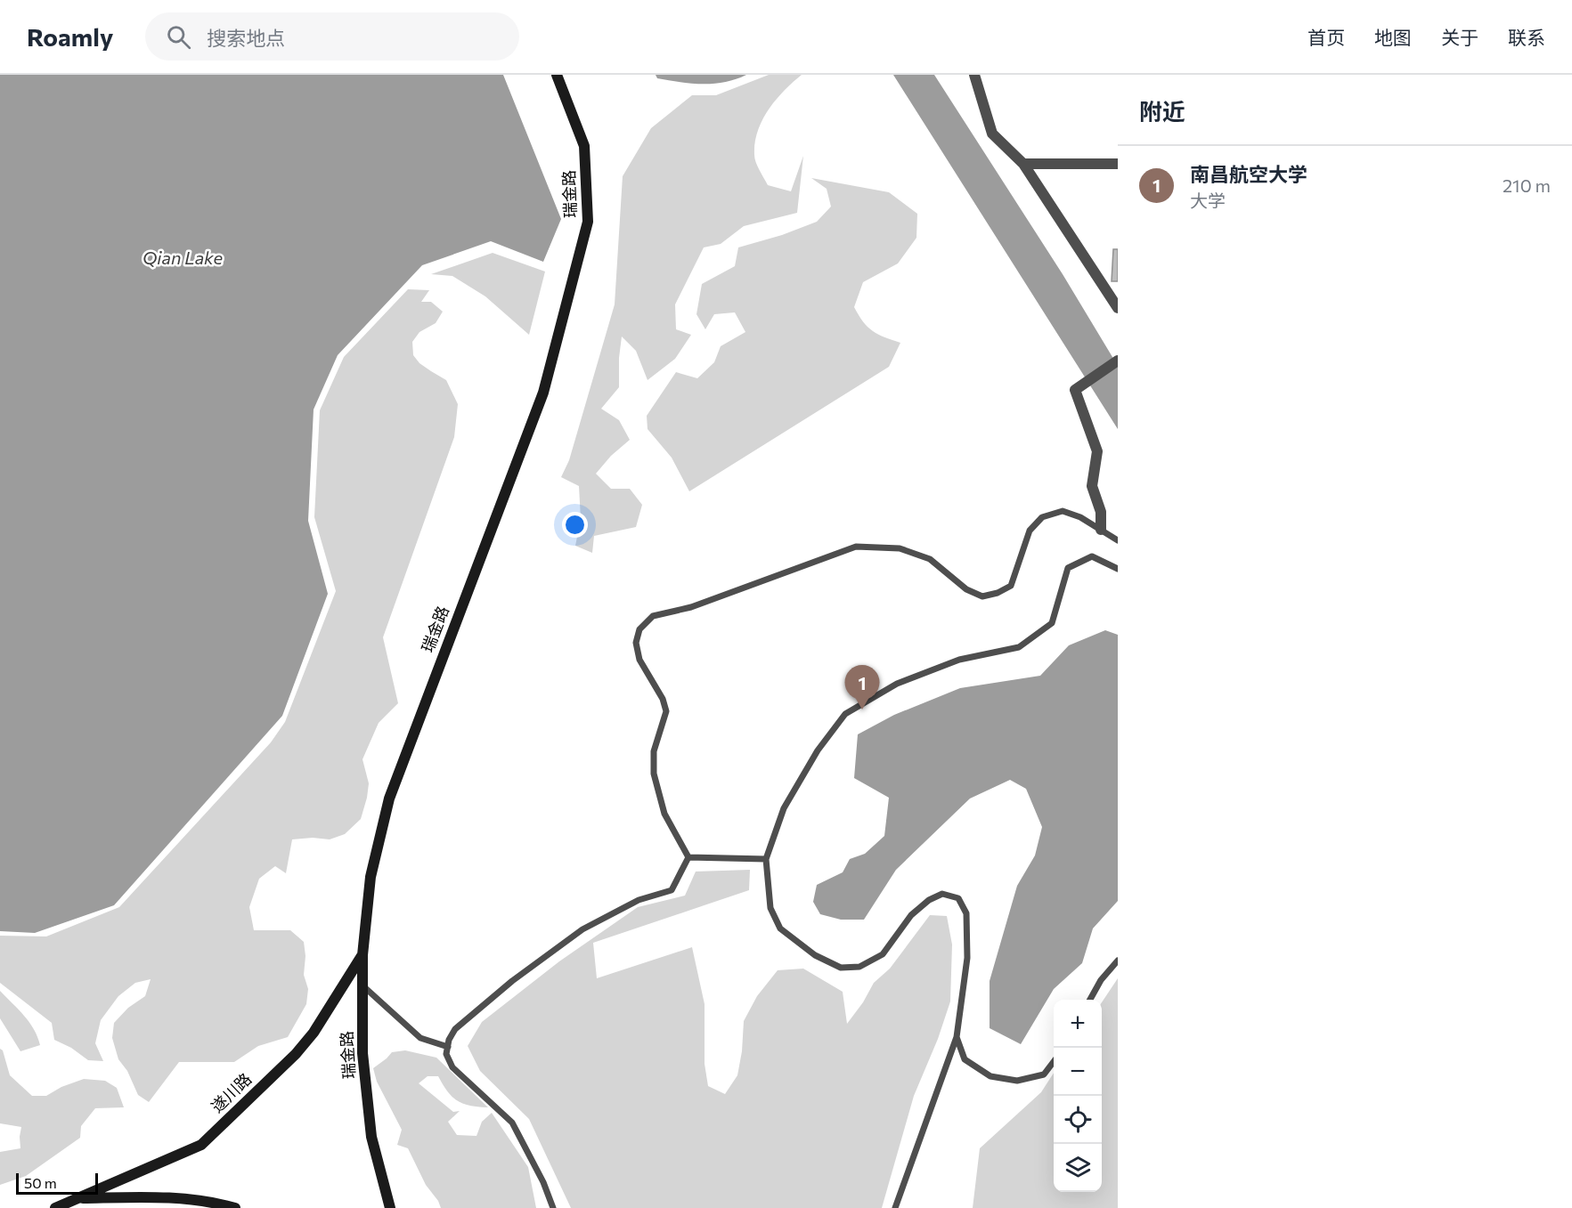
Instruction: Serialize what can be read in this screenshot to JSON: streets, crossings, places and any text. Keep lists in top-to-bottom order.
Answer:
{
  "streets": {
    "street": ["瑞金路", "遂川路"]
  },
  "crossings": [
    ["瑞金路", "遂川路"]
  ],
  "water": ["Qian Lake"],
  "scale_bar": "50 m",
  "page": {
    "header": "Roamly",
    "search": "搜索地点",
    "nav": [
      "首页",
      "地图",
      "关于",
      "联系"
    ],
    "heading": "附近",
    "list": [
      {
        "mark": "1",
        "name": "南昌航空大学",
        "note": "大学",
        "value": "210 m"
      }
    ],
    "pins": "1",
    "map_buttons": ["+", "−"],
    "scale": "50 m"
  }
}
